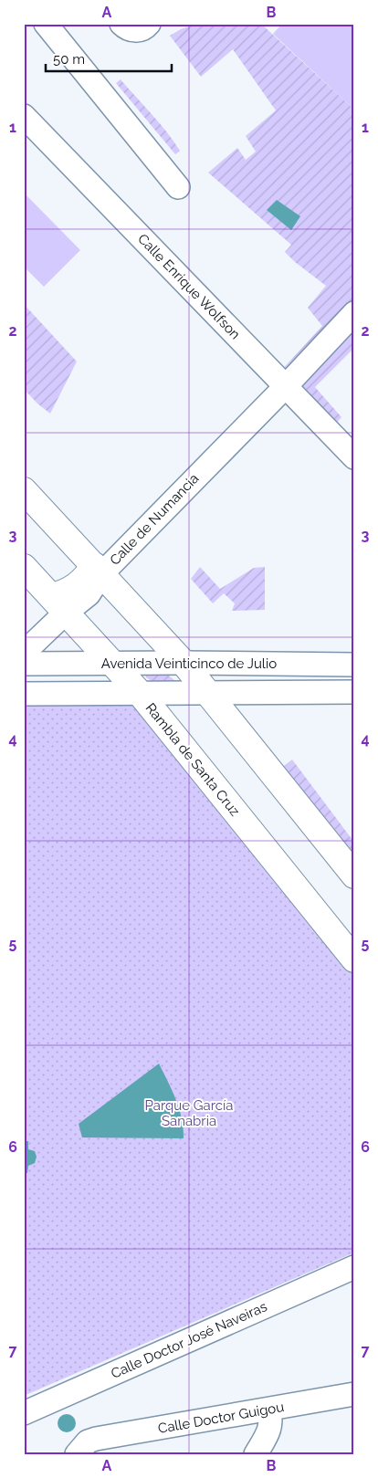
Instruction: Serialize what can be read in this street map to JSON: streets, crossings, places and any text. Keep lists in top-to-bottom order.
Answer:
{
  "streets": {
    "main road": ["Rambla de Santa Cruz"],
    "street": [
      "Calle Enrique Wolfson",
      "Calle de Numancia",
      "Avenida Veinticinco de Julio",
      "Calle Doctor José Naveiras",
      "Calle Doctor Guigou"
    ]
  },
  "crossings": [
    ["Calle Enrique Wolfson", "Calle de Numancia"],
    ["Avenida Veinticinco de Julio", "Rambla de Santa Cruz"]
  ],
  "parks": ["Parque García Sanabria"],
  "scale_bar": "50 m",
  "grid": {
    "columns": ["A", "B"],
    "rows": [
      "1",
      "2",
      "3",
      "4",
      "5",
      "6",
      "7"
    ]
  }
}
